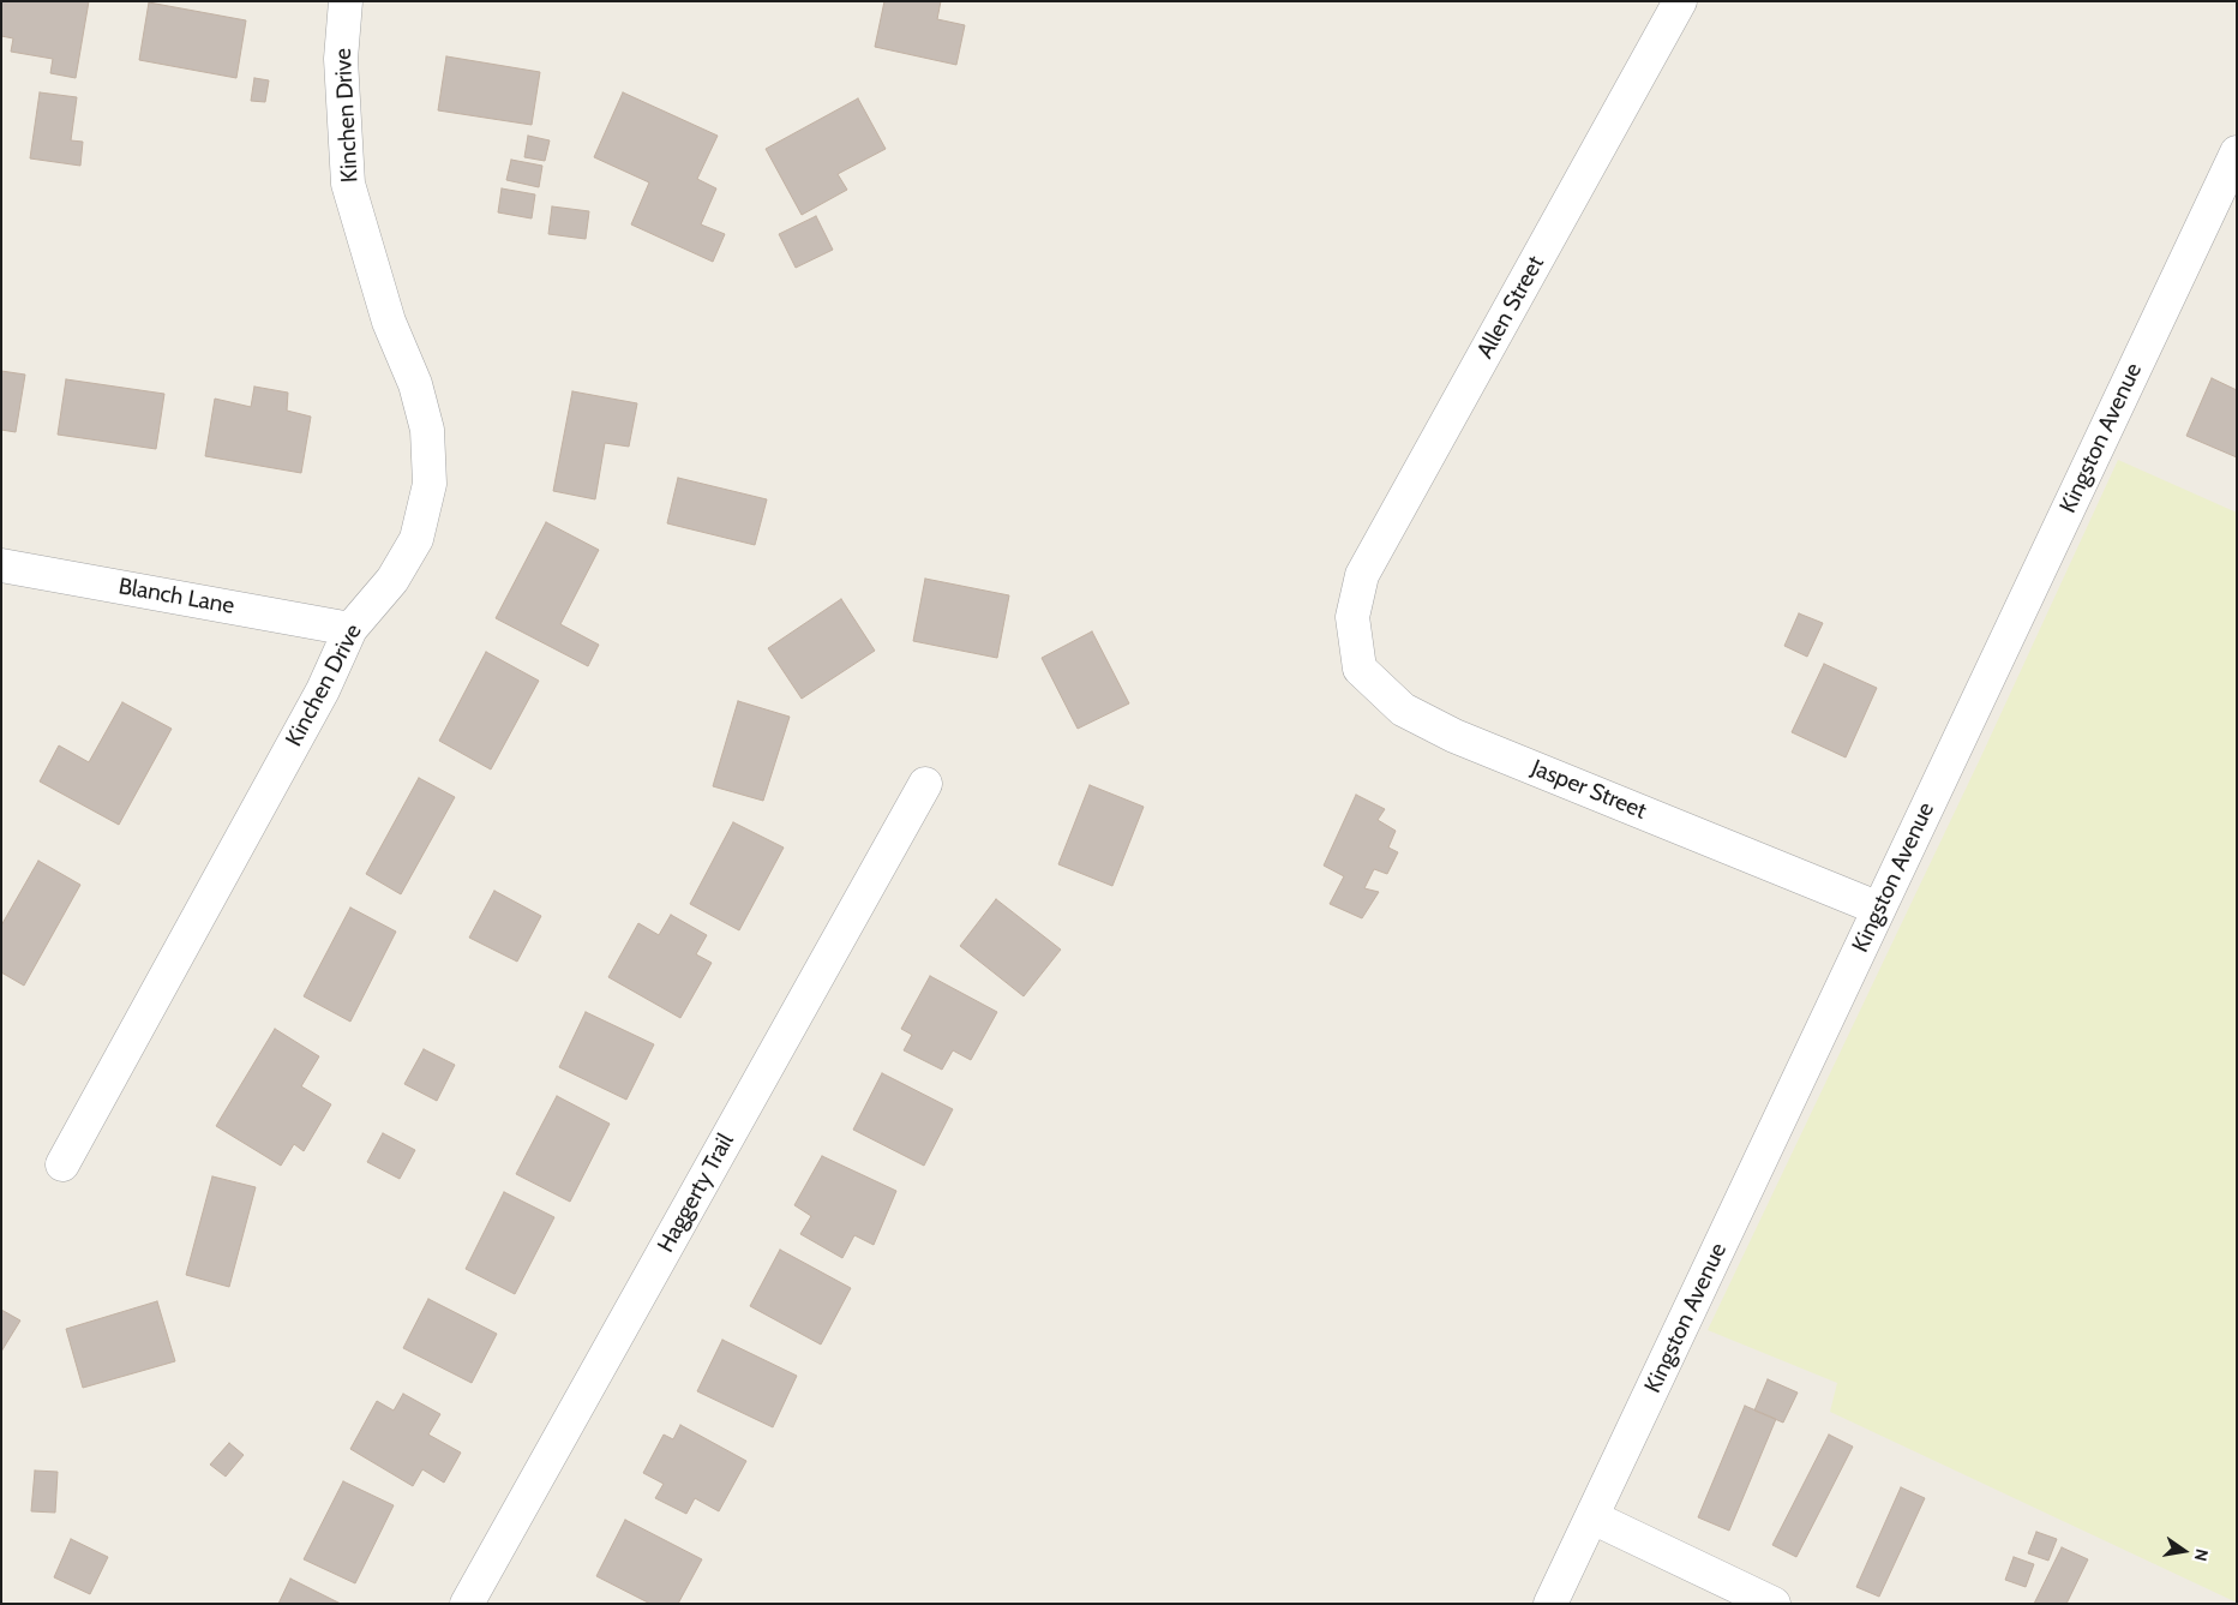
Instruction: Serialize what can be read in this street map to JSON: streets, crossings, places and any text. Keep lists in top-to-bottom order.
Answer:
{
  "streets": {
    "street": [
      "Kinchen Drive",
      "Allen Street",
      "Kingston Avenue",
      "Blanch Lane",
      "Jasper Street",
      "Haggerty Trail"
    ]
  },
  "crossings": [
    ["Kinchen Drive", "Blanch Lane"],
    ["Allen Street", "Jasper Street"],
    ["Kingston Avenue", "Jasper Street"]
  ],
  "north": "right"
}
